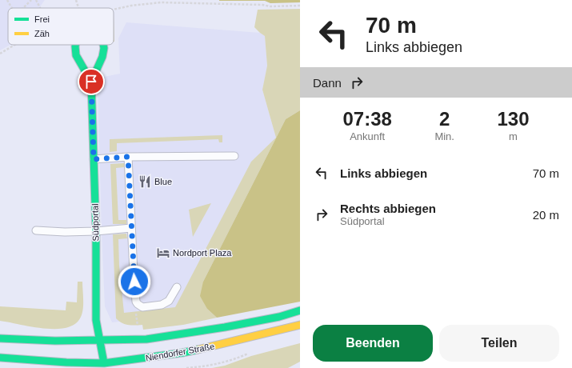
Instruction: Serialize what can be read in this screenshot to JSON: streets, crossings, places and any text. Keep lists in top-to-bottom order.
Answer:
{
  "streets": {
    "main road": ["Südportal", "Niendorfer Straße"]
  },
  "crossings": [
    ["Südportal", "Niendorfer Straße"]
  ],
  "places": {
    "restaurant": ["Blue"],
    "hotel": ["Nordport Plaza"]
  },
  "legend": ["Frei", "Zäh"],
  "page": {
    "turn": ["70 m", "Links abbiegen"],
    "then": "Dann",
    "eta": [
      "07:38",
      "Ankunft",
      "2",
      "Min.",
      "130",
      "m"
    ],
    "list": [
      {
        "name": "Links abbiegen",
        "value": "70 m"
      },
      {
        "name": "Rechts abbiegen",
        "note": "Südportal",
        "value": "20 m"
      }
    ],
    "buttons": ["Beenden", "Teilen"]
  }
}
